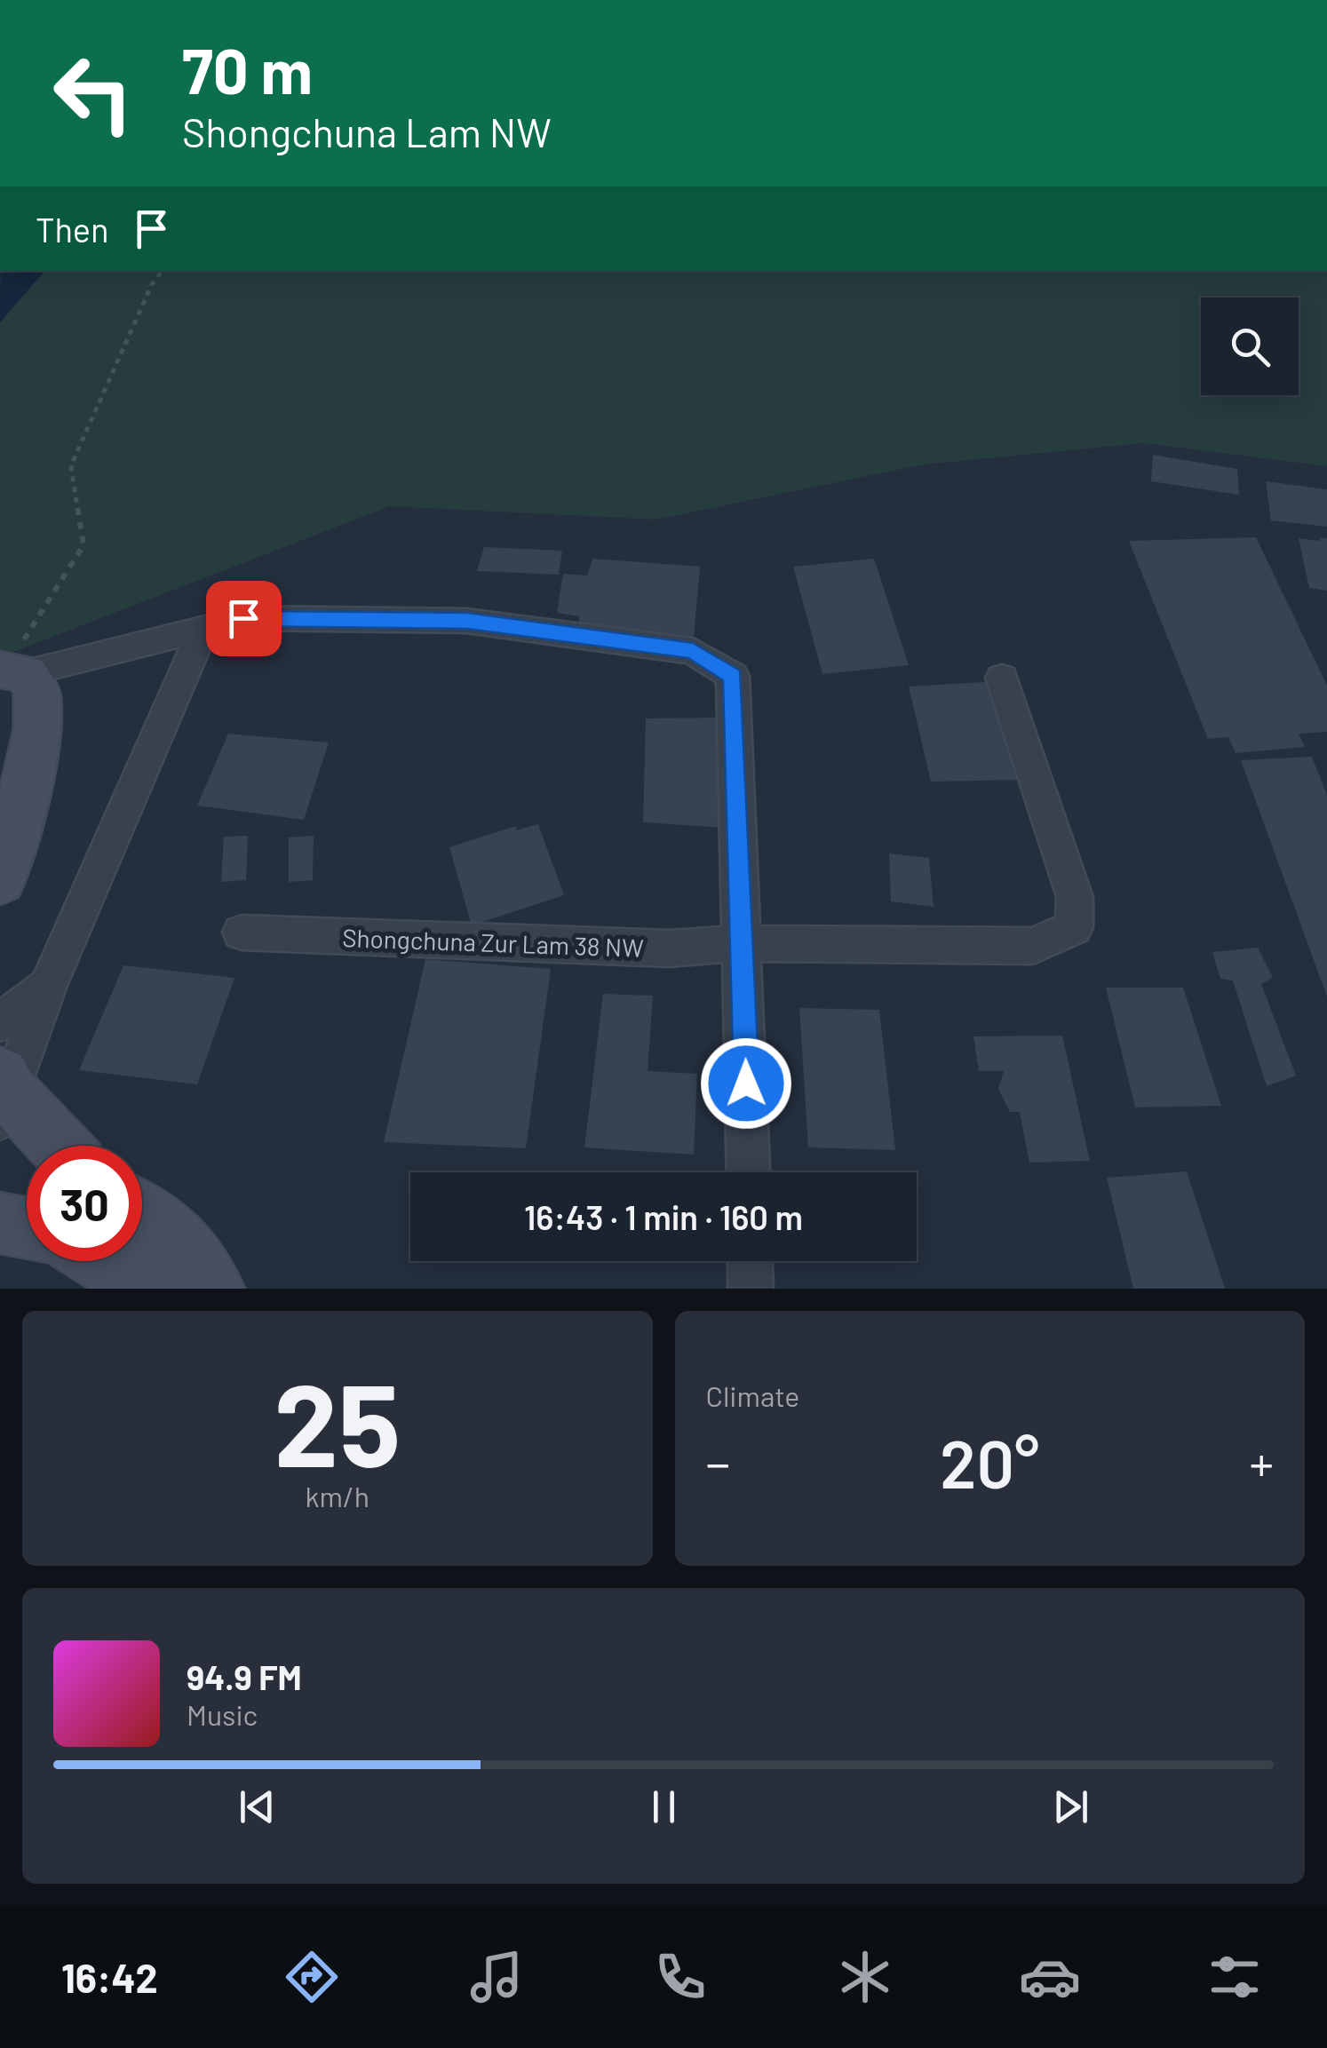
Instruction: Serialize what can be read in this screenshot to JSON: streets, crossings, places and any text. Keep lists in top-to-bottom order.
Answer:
{
  "streets": {
    "street": ["Shongchuna Zur Lam 38 NW"]
  },
  "page": {
    "turn": ["70 m", "Shongchuna Lam NW"],
    "then": "Then",
    "limit": "30",
    "trip": "16:43 · 1 min · 160 m",
    "tile": [
      ["25", "km/h"],
      "Climate"
    ],
    "heat": ["−", "20°", "+"],
    "song": ["94.9 FM", "Music"],
    "tabs": "16:42"
  }
}
